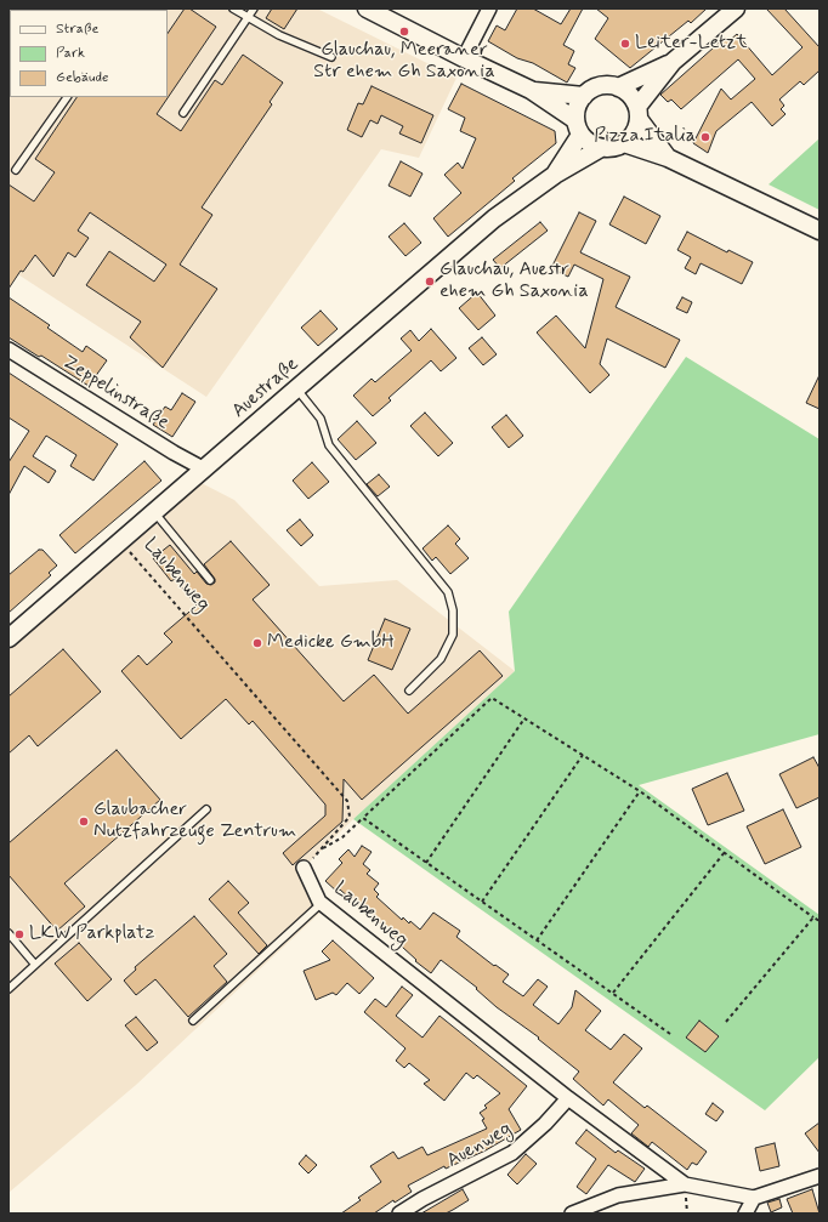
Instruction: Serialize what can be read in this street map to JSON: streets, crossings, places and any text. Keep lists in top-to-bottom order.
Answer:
{
  "streets": {
    "street": [
      "Auestraße",
      "Zeppelinstraße",
      "Laubenweg",
      "Auenweg"
    ]
  },
  "crossings": [
    ["Auestraße", "Zeppelinstraße"],
    ["Auestraße", "Laubenweg"],
    ["Laubenweg", "Auenweg"]
  ],
  "places": [
    "Glauchau, Meeraner Str ehem Gh Saxonia",
    "Leiter-Letzt",
    "Pizza Italia",
    "Glauchau, Auestr ehem Gh Saxonia",
    "Medicke GmbH",
    "Glaubacher Nutzfahrzeuge Zentrum",
    "LKW Parkplatz"
  ],
  "legend": ["Straße", "Park", "Gebäude"]
}
